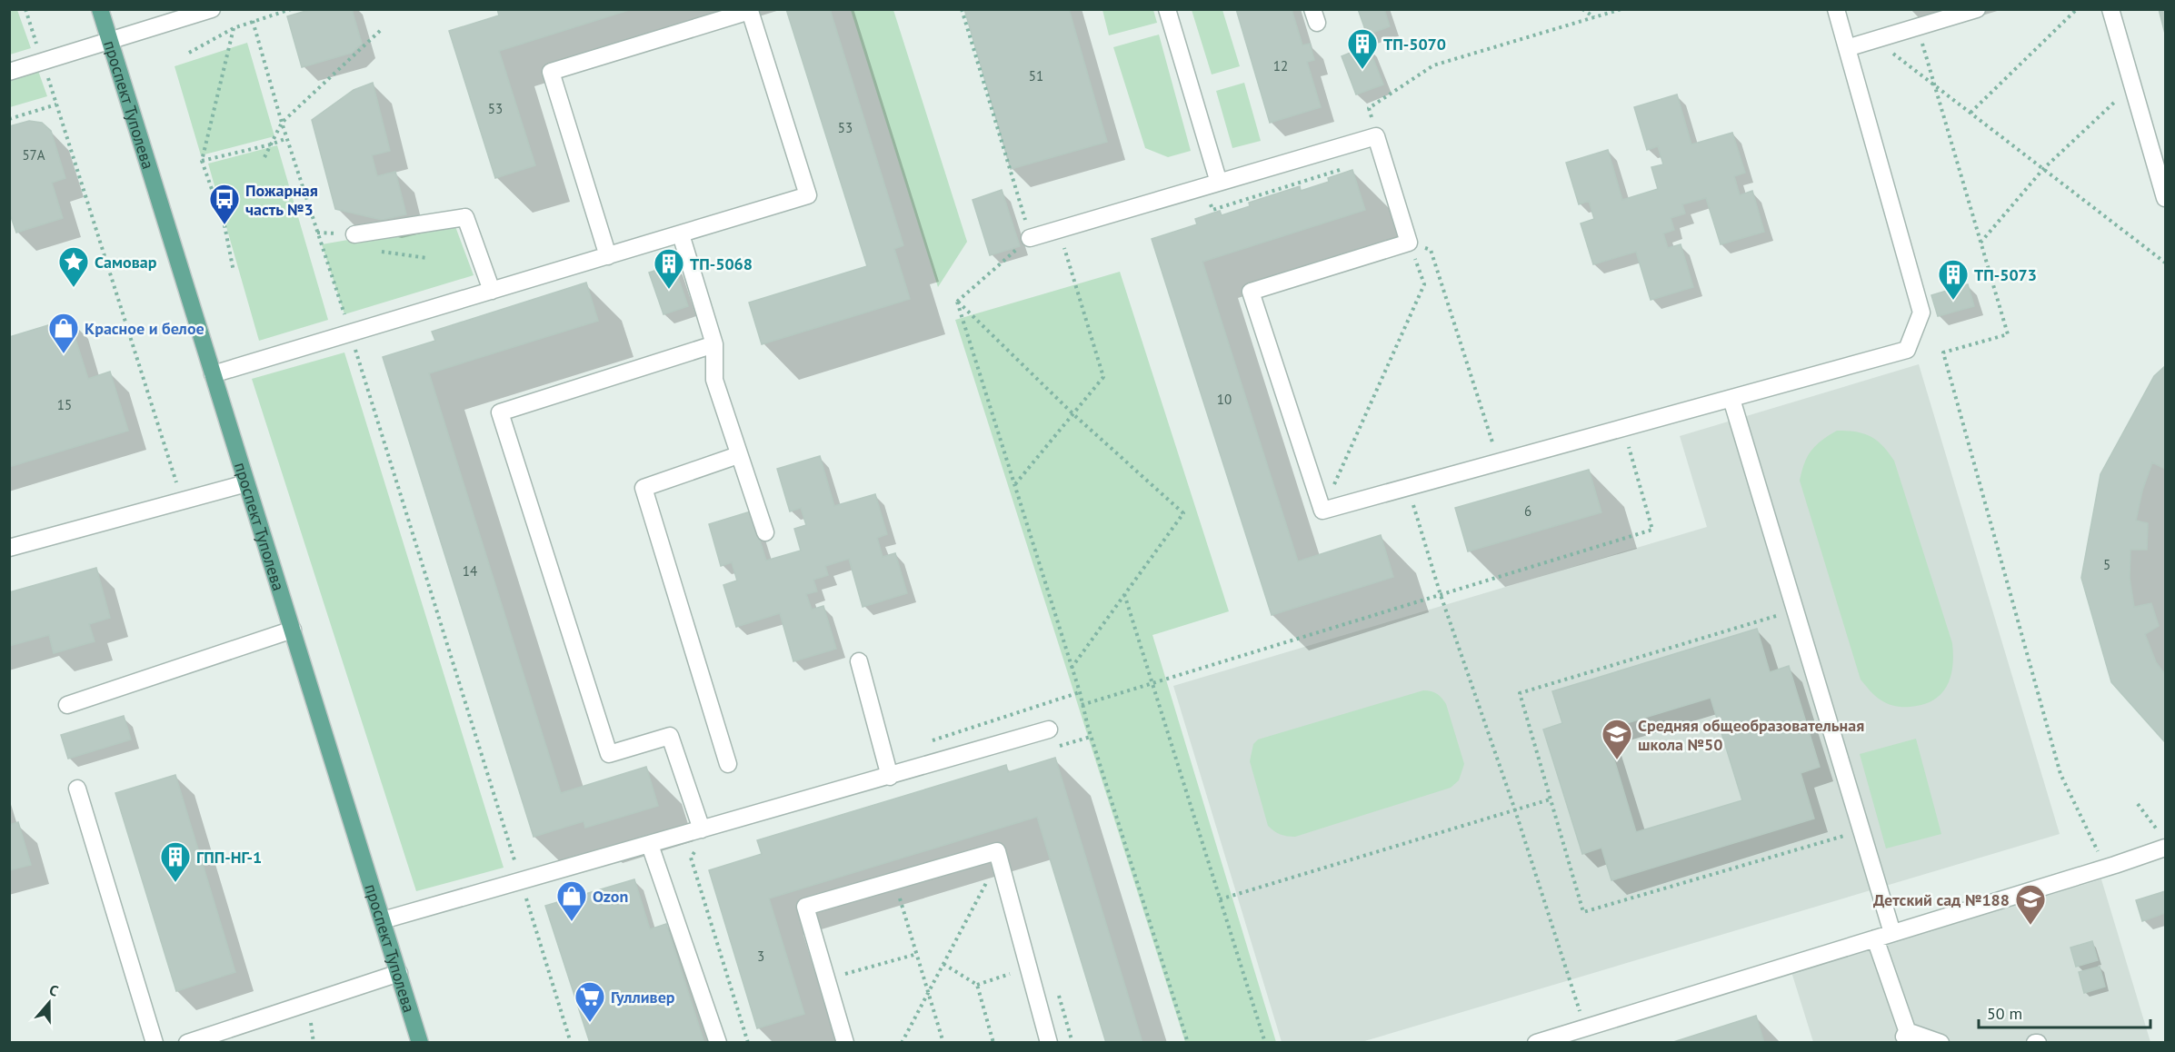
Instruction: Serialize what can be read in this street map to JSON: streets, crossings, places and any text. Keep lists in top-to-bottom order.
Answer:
{
  "streets": {
    "main road": ["проспект Туполева"]
  },
  "places": {
    "building": [
      "ТП-5070",
      "ТП-5068",
      "ТП-5073",
      "ГПП-НГ-1"
    ],
    "bus stop": ["Пожарная часть №3"],
    "place": ["Самовар"],
    "shop": ["Красное и белое", "Ozon"],
    "school or university": ["Средняя общеобразовательная школа №50", "Детский сад №188"],
    "supermarket": ["Гулливер"]
  },
  "house_numbers": [
    "12",
    "51",
    "53",
    "53",
    "57А",
    "10",
    "15",
    "6",
    "5",
    "14",
    "3"
  ],
  "scale_bar": "50 m",
  "north": "top"
}
